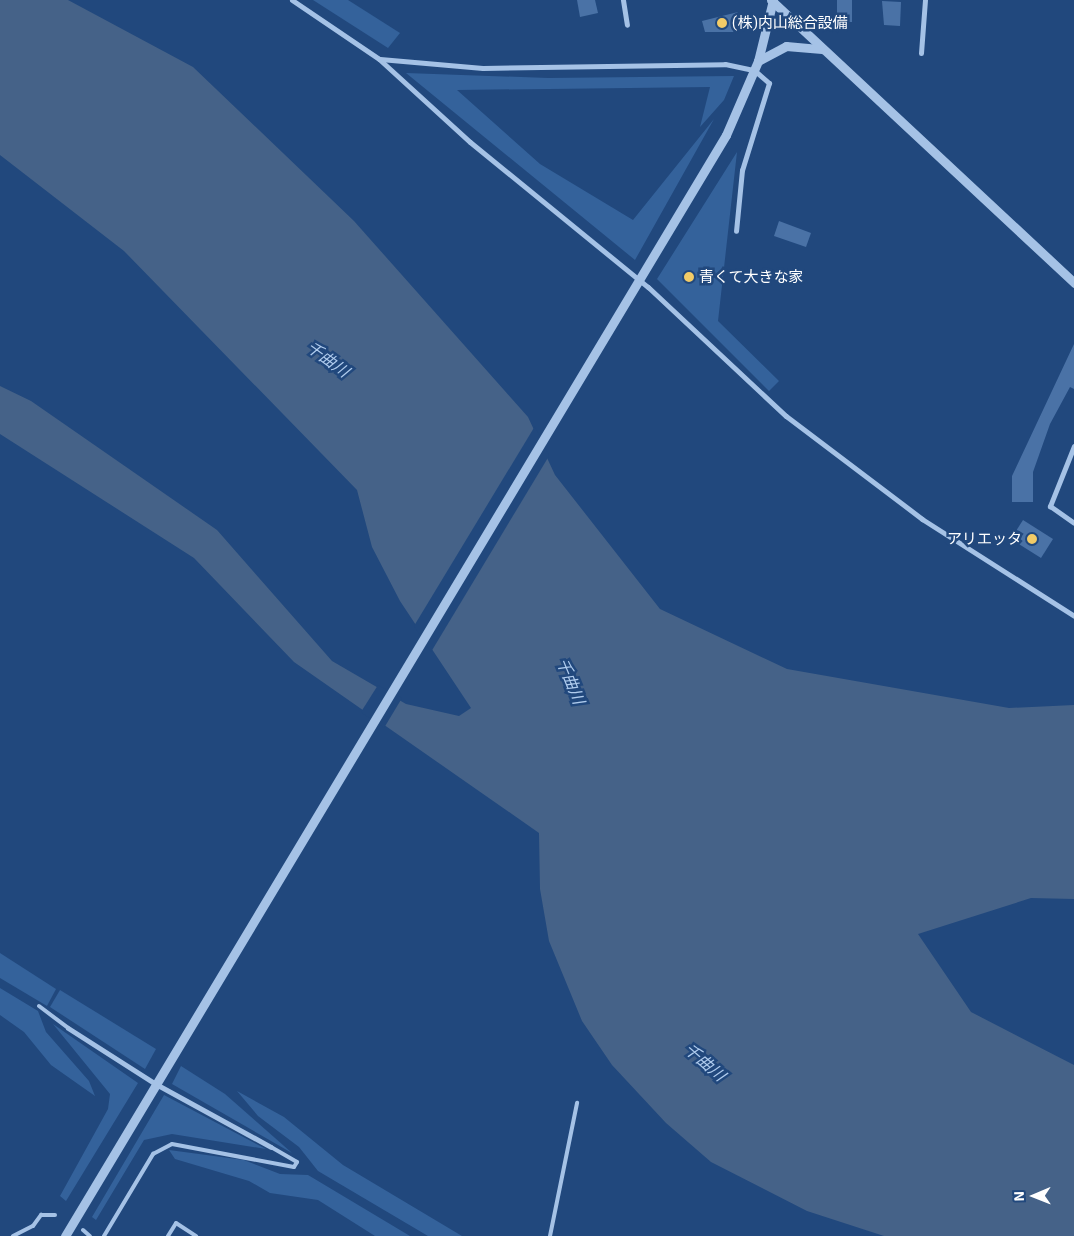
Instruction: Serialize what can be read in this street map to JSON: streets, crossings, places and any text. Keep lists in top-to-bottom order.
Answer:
{
  "water": ["千曲川"],
  "places": ["(株)内山総合設備", "青くて大きな家", "アリエッタ"],
  "north": "left"
}
